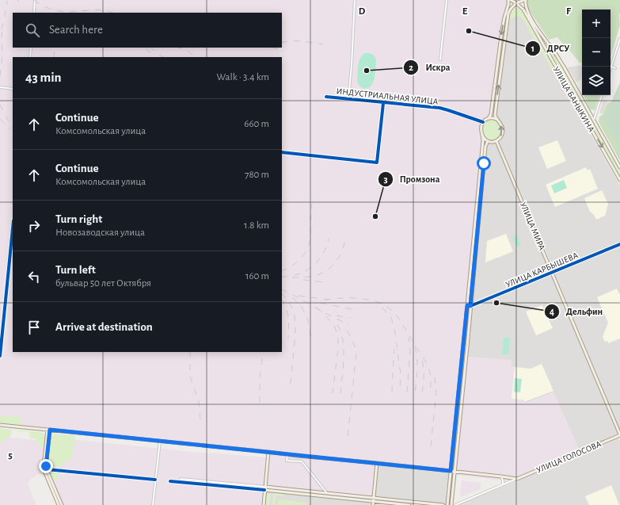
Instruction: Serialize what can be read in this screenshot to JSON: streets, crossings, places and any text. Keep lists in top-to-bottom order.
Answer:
{
  "streets": {
    "main road": ["УЛИЦА БАНЫКИНА", "УЛИЦА МИРА", "УЛИЦА ГОЛОСОВА"],
    "street": ["ИНДУСТРИАЛЬНАЯ УЛИЦА", "УЛИЦА КАРБЫШЕВА"]
  },
  "crossings": [
    ["ИНДУСТРИАЛЬНАЯ УЛИЦА", "УЛИЦА МИРА"],
    ["УЛИЦА МИРА", "УЛИЦА КАРБЫШЕВА"],
    ["УЛИЦА МИРА", "УЛИЦА ГОЛОСОВА"]
  ],
  "places": [
    "ДРСУ",
    "Искра",
    "Промзона",
    "Дельфин"
  ],
  "page": {
    "map_buttons": ["+", "−"],
    "search": "Search here",
    "heading": ["43 min", "Walk · 3.4 km"],
    "list": [
      ["Continue", "Комсомольская улица", "660 m"],
      ["Continue", "Комсомольская улица", "780 m"],
      ["Turn right", "Новозаводская улица", "1.8 km"],
      ["Turn left", "бульвар 50 лет Октября", "160 m"],
      "Arrive at destination"
    ]
  },
  "grid": {
    "columns": ["D", "E", "F"],
    "rows": ["5"]
  }
}
